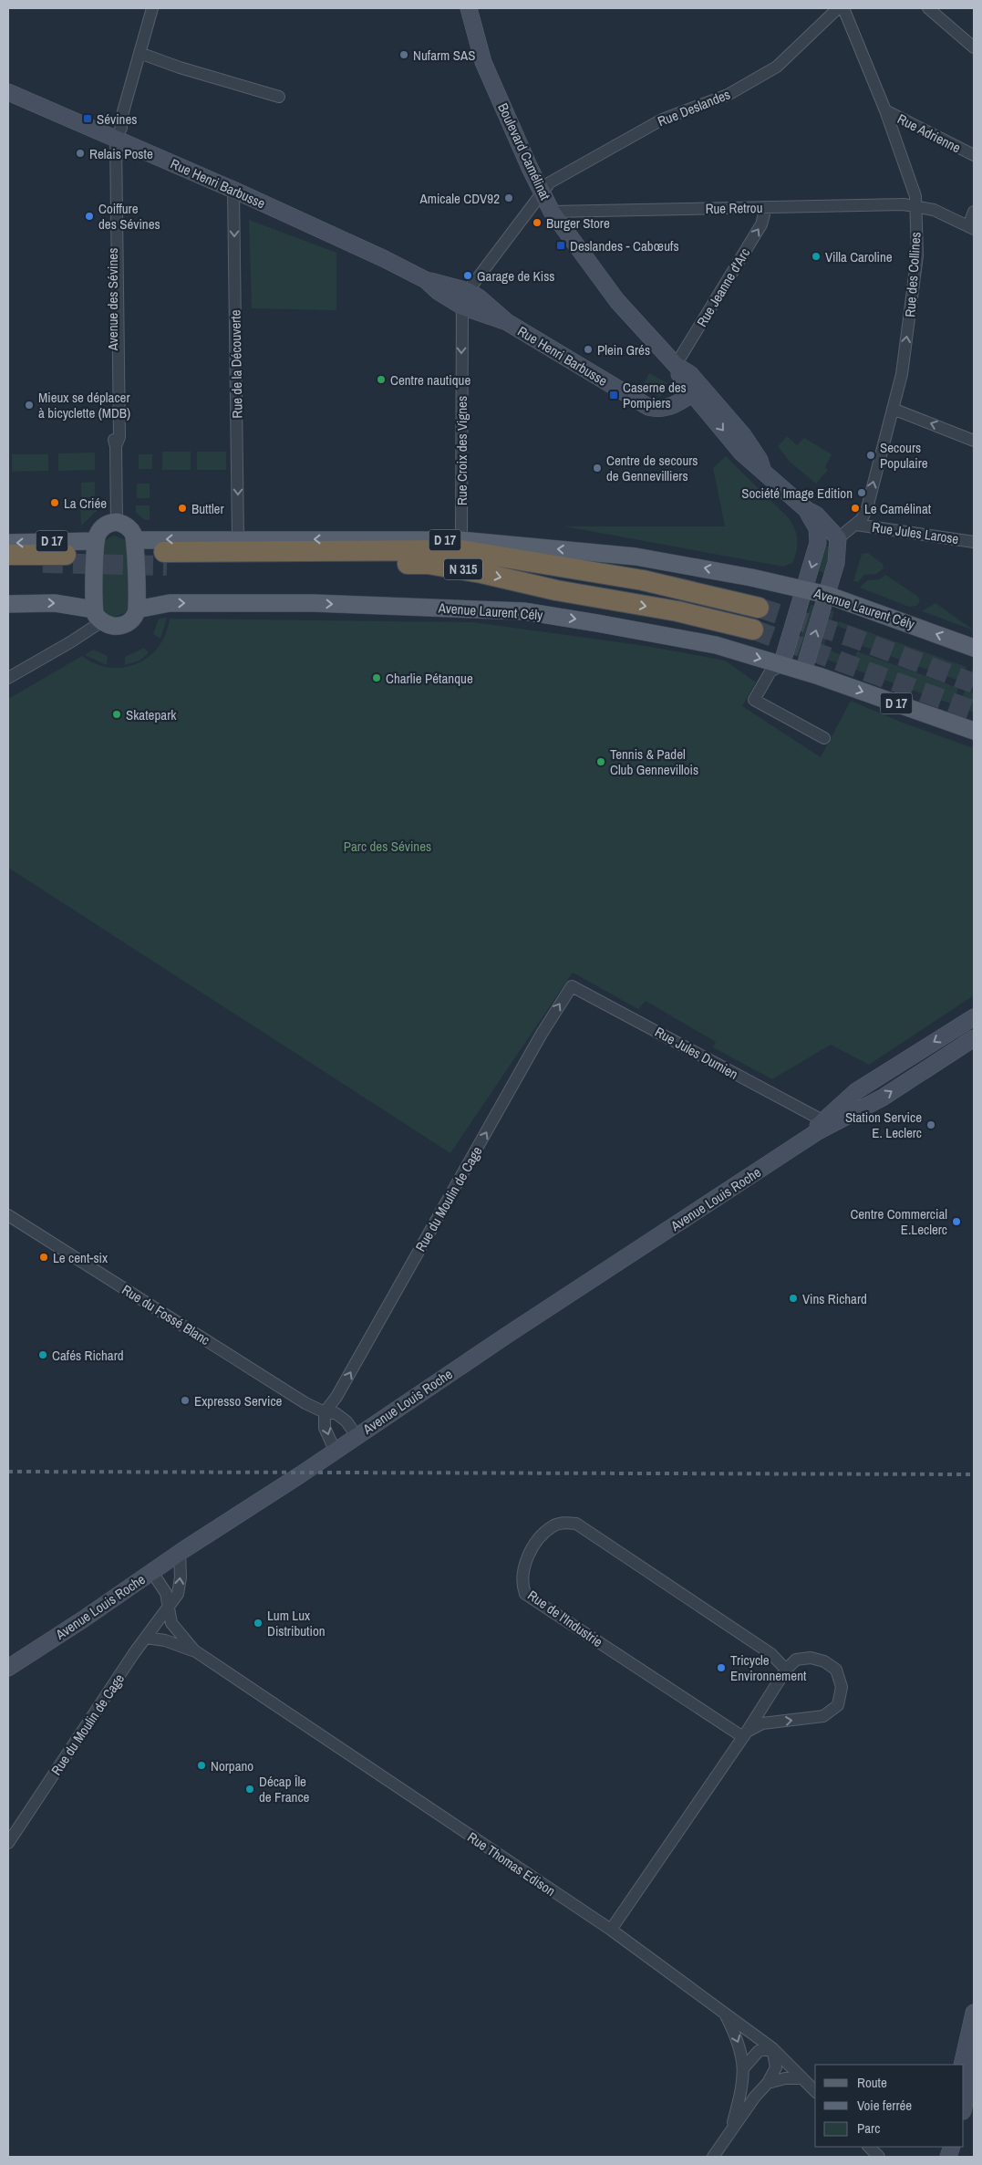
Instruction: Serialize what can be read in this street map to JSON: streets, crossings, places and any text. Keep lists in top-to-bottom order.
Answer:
{
  "streets": {
    "highway": ["N 315"],
    "main road": [
      "Boulevard Camélinat",
      "Rue Henri Barbusse",
      "D 17",
      "Avenue Laurent Cély",
      "Avenue Louis Roche"
    ],
    "street": [
      "Rue Deslandes",
      "Rue Adrienne",
      "Rue Retrou",
      "Rue des Collines",
      "Rue Jeanne d'Arc",
      "Avenue des Sévines",
      "Rue de la Découverte",
      "Rue Croix des Vignes",
      "Rue Jules Larose",
      "Rue Jules Dumien",
      "Rue du Moulin de Cage",
      "Rue du Fossé Blanc",
      "Rue de l'Industrie",
      "Rue Thomas Edison"
    ]
  },
  "crossings": [
    ["Rue Deslandes", "Boulevard Camélinat"],
    ["Rue Adrienne", "Rue des Collines"],
    ["Boulevard Camélinat", "Rue Henri Barbusse"],
    ["Boulevard Camélinat", "Rue Retrou"],
    ["Boulevard Camélinat", "Rue des Collines"],
    ["Boulevard Camélinat", "Rue Jeanne d'Arc"],
    ["Rue Henri Barbusse", "Avenue des Sévines"],
    ["Rue Henri Barbusse", "Rue de la Découverte"],
    ["Rue Henri Barbusse", "Rue Croix des Vignes"],
    ["Rue Retrou", "Rue des Collines"],
    ["Rue Retrou", "Rue Jeanne d'Arc"],
    ["Rue des Collines", "Rue Jules Larose"],
    ["Rue de la Découverte", "Avenue Laurent Cély"],
    ["Rue Croix des Vignes", "Avenue Laurent Cély"],
    ["Rue Jules Dumien", "Rue du Moulin de Cage"],
    ["Rue Jules Dumien", "Avenue Louis Roche"],
    ["Rue du Moulin de Cage", "Avenue Louis Roche"],
    ["Rue du Moulin de Cage", "Rue du Fossé Blanc"],
    ["Rue du Moulin de Cage", "Rue Thomas Edison"],
    ["Avenue Louis Roche", "Rue du Fossé Blanc"]
  ],
  "one_way": [
    "Rue des Collines",
    "Rue Jeanne d'Arc",
    "Rue de la Découverte",
    "Rue Croix des Vignes",
    "Rue du Moulin de Cage"
  ],
  "parks": ["Parc des Sévines"],
  "places": {
    "other": [
      "Nufarm SAS",
      "Relais Poste",
      "Amicale CDV92",
      "Coiffure des Sévines",
      "Burger Store",
      "Villa Caroline",
      "Garage de Kiss",
      "Plein Grés",
      "Centre nautique",
      "Mieux se déplacer à bicyclette (MDB)",
      "Secours Populaire",
      "Centre de secours de Gennevilliers",
      "Société Image Edition",
      "La Criée",
      "Buttler",
      "Le Camélinat",
      "Charlie Pétanque",
      "Skatepark",
      "Tennis & Padel Club Gennevillois",
      "Station Service E. Leclerc",
      "Centre Commercial E.Leclerc",
      "Le cent-six",
      "Vins Richard",
      "Cafés Richard",
      "Expresso Service",
      "Lum Lux Distribution",
      "Tricycle Environnement",
      "Norpano",
      "Décap Île de France"
    ],
    "transit": ["Sévines", "Deslandes - Cabœufs", "Caserne des Pompiers"]
  },
  "legend": ["Route", "Voie ferrée", "Parc"]
}
